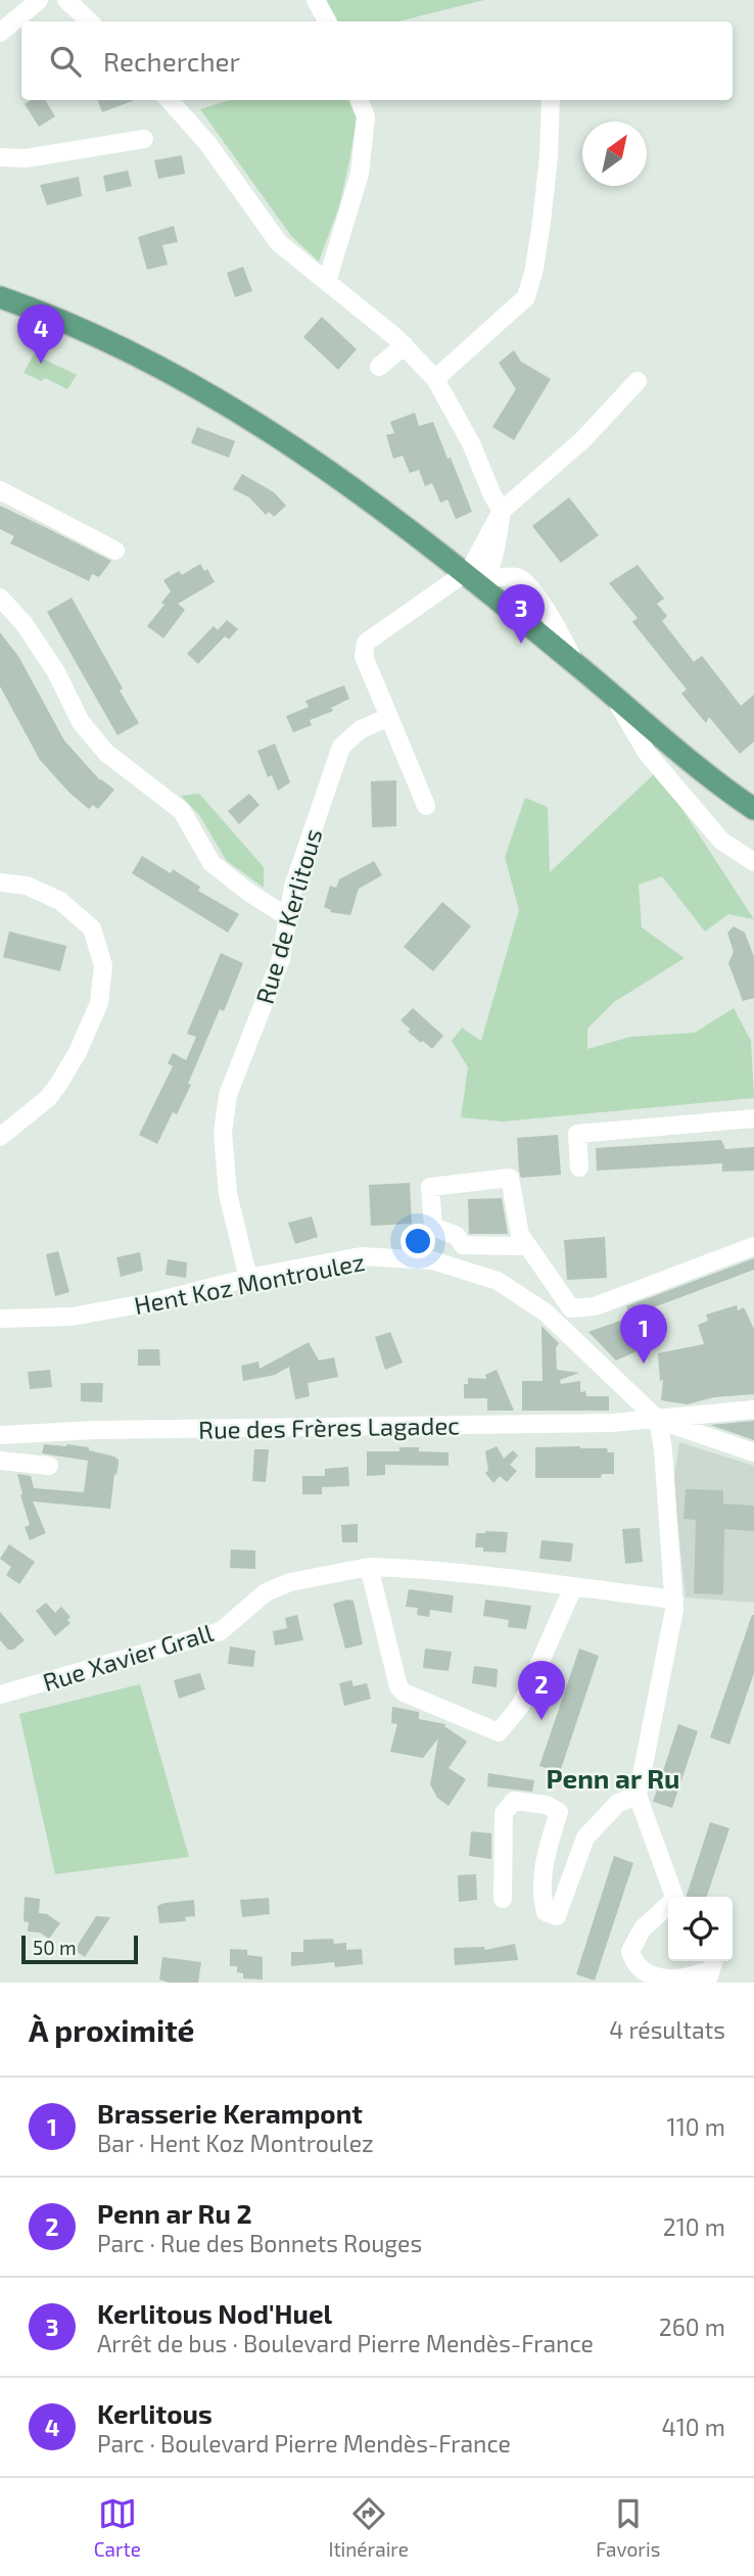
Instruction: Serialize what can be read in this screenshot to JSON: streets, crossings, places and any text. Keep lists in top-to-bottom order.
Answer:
{
  "streets": {
    "street": [
      "Rue de Kerlitous",
      "Hent Koz Montroulez",
      "Rue des Frères Lagadec",
      "Rue Xavier Grall"
    ]
  },
  "crossings": [
    ["Rue de Kerlitous", "Hent Koz Montroulez"],
    ["Hent Koz Montroulez", "Rue des Frères Lagadec"]
  ],
  "districts": ["Penn ar Ru"],
  "scale_bar": "50 m",
  "north": "top right",
  "page": {
    "search": "Rechercher",
    "pins": [
      "4",
      "3",
      "1",
      "2"
    ],
    "scale": "50 m",
    "heading": ["À proximité", "4 résultats"],
    "list": [
      {
        "mark": "1",
        "name": "Brasserie Kerampont",
        "note": "Bar · Hent Koz Montroulez",
        "value": "110 m"
      },
      {
        "mark": "2",
        "name": "Penn ar Ru 2",
        "note": "Parc · Rue des Bonnets Rouges",
        "value": "210 m"
      },
      {
        "mark": "3",
        "name": "Kerlitous Nod'Huel",
        "note": "Arrêt de bus · Boulevard Pierre Mendès-France",
        "value": "260 m"
      },
      {
        "mark": "4",
        "name": "Kerlitous",
        "note": "Parc · Boulevard Pierre Mendès-France",
        "value": "410 m"
      }
    ],
    "nav": ["Carte", "Itinéraire", "Favoris"]
  }
}
